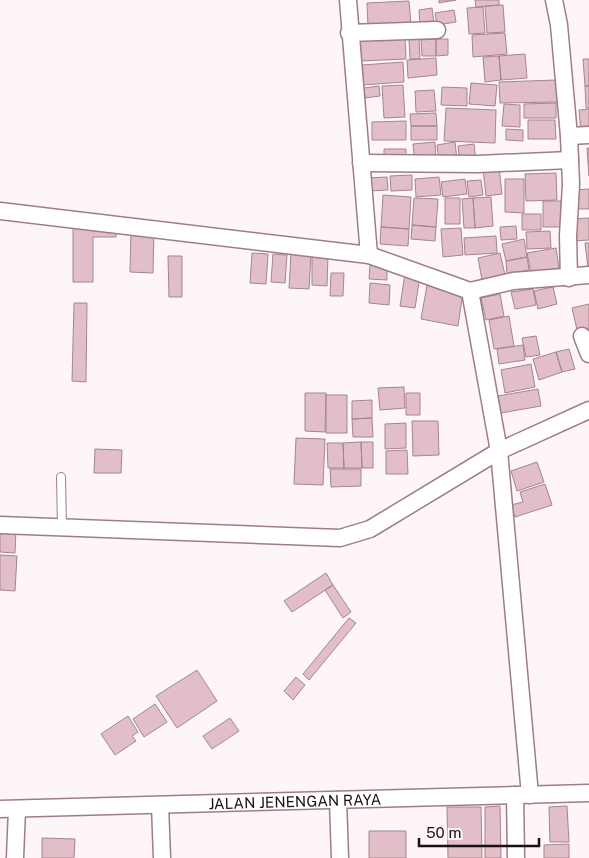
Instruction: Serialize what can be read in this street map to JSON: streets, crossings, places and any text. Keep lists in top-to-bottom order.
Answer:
{
  "streets": {
    "street": ["JALAN JENENGAN RAYA"]
  },
  "scale_bar": "50 m"
}
